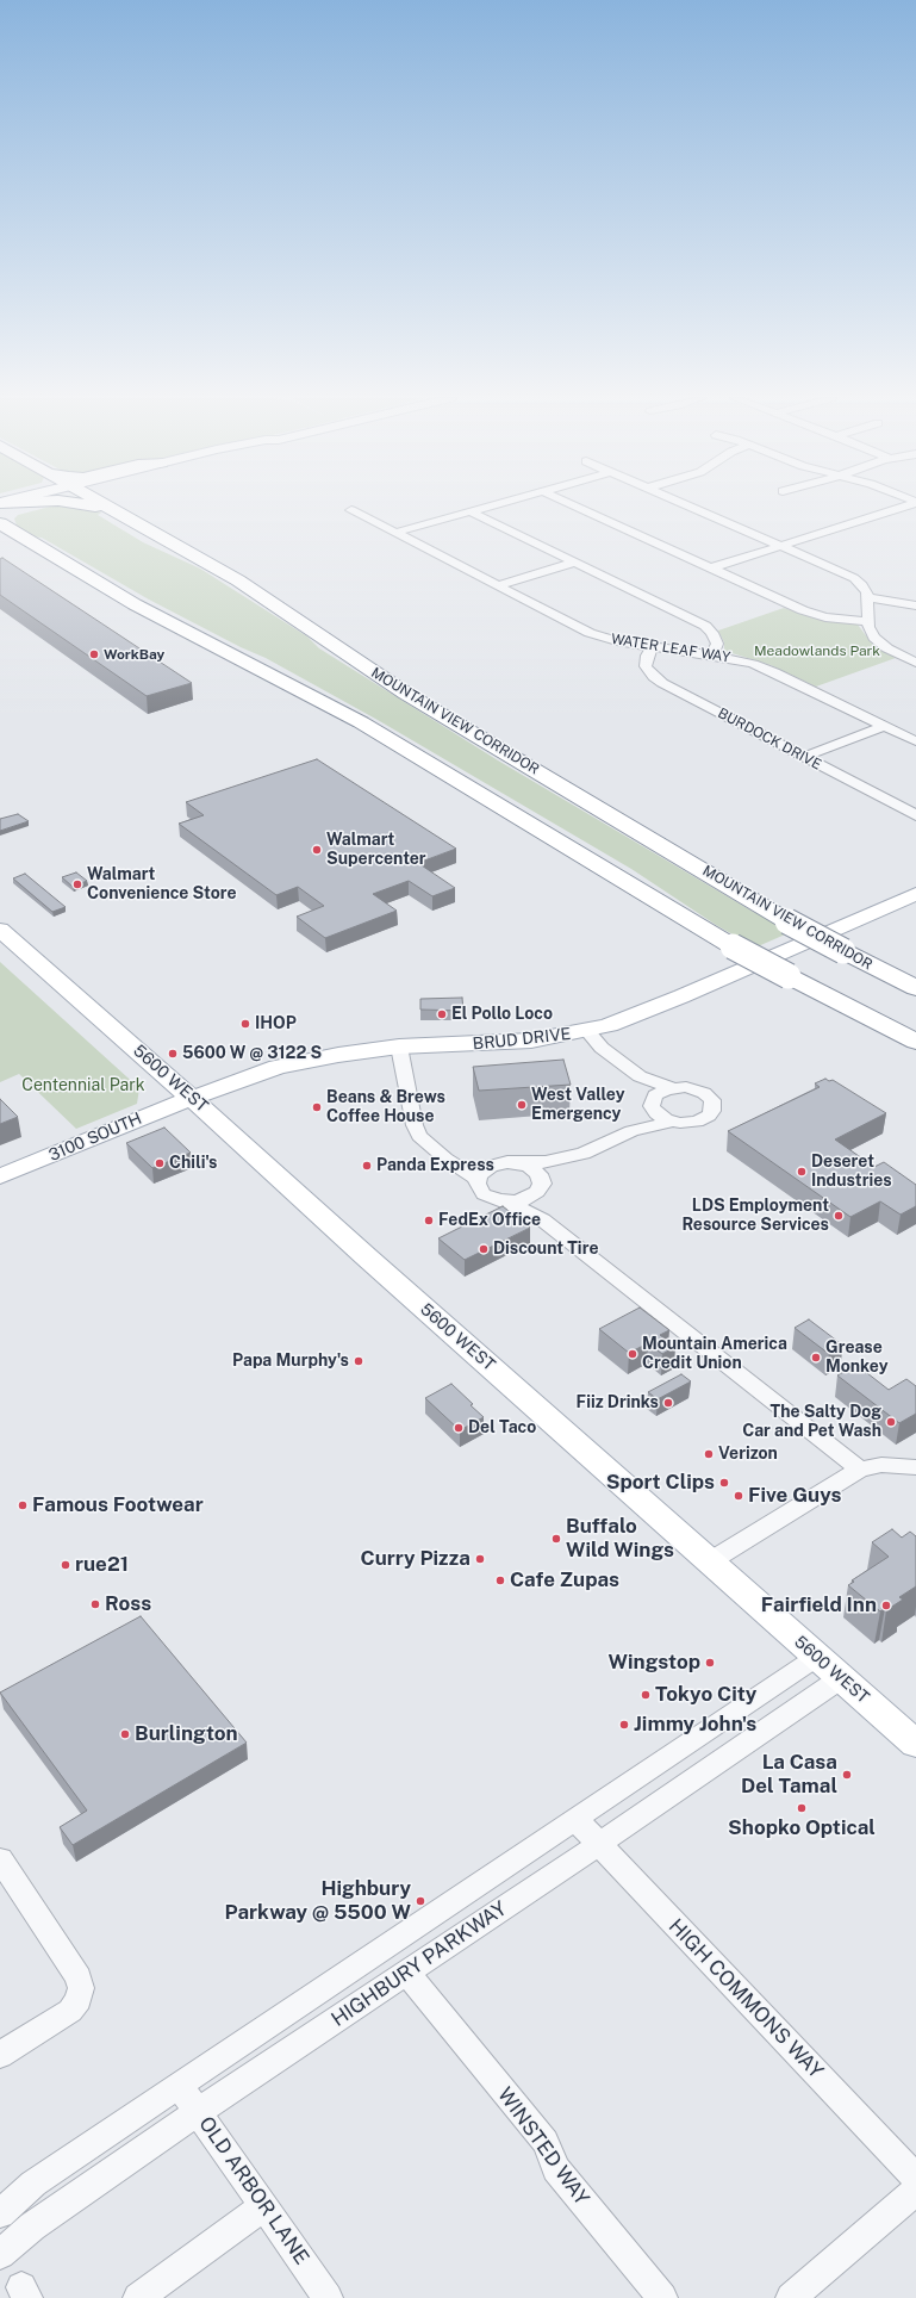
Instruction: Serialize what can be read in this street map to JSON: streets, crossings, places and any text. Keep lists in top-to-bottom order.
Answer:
{
  "streets": {
    "highway": ["MOUNTAIN VIEW CORRIDOR"],
    "main road": ["BRUD DRIVE", "5600 WEST", "3100 SOUTH"],
    "street": [
      "WATER LEAF WAY",
      "BURDOCK DRIVE",
      "HIGHBURY PARKWAY",
      "HIGH COMMONS WAY",
      "WINSTED WAY",
      "OLD ARBOR LANE"
    ]
  },
  "crossings": [
    ["WATER LEAF WAY", "BURDOCK DRIVE"],
    ["BRUD DRIVE", "5600 WEST"],
    ["BRUD DRIVE", "3100 SOUTH"],
    ["5600 WEST", "3100 SOUTH"],
    ["5600 WEST", "HIGHBURY PARKWAY"],
    ["HIGHBURY PARKWAY", "HIGH COMMONS WAY"],
    ["HIGHBURY PARKWAY", "WINSTED WAY"],
    ["HIGHBURY PARKWAY", "OLD ARBOR LANE"]
  ],
  "parks": ["Meadowlands Park", "Centennial Park"],
  "places": [
    "WorkBay",
    "Walmart Supercenter",
    "Walmart Convenience Store",
    "El Pollo Loco",
    "IHOP",
    "5600 W @ 3122 S",
    "West Valley Emergency",
    "Beans & Brews Coffee House",
    "Chili's",
    "Panda Express",
    "Deseret Industries",
    "LDS Employment Resource Services",
    "FedEx Office",
    "Discount Tire",
    "Mountain America Credit Union",
    "Grease Monkey",
    "Papa Murphy's",
    "Fiiz Drinks",
    "The Salty Dog Car and Pet Wash",
    "Del Taco",
    "Verizon",
    "Sport Clips",
    "Five Guys",
    "Famous Footwear",
    "Buffalo Wild Wings",
    "Curry Pizza",
    "rue21",
    "Cafe Zupas",
    "Ross",
    "Fairfield Inn",
    "Wingstop",
    "Tokyo City",
    "Jimmy John's",
    "Burlington",
    "La Casa Del Tamal",
    "Shopko Optical",
    "Highbury Parkway @ 5500 W"
  ]
}
